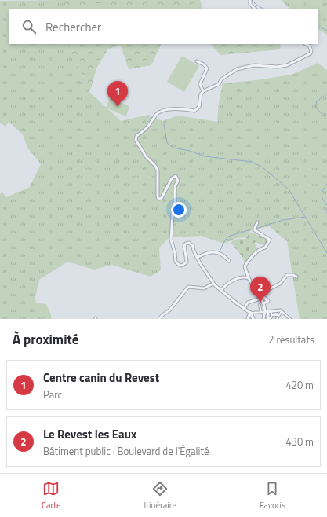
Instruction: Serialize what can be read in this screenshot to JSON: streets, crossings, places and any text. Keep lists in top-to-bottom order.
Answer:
{
  "page": {
    "search": "Rechercher",
    "pins": ["1", "2"],
    "heading": ["À proximité", "2 résultats"],
    "list": [
      {
        "mark": "1",
        "name": "Centre canin du Revest",
        "note": "Parc",
        "value": "420 m"
      },
      {
        "mark": "2",
        "name": "Le Revest les Eaux",
        "note": "Bâtiment public · Boulevard de l'Égalité",
        "value": "430 m"
      }
    ],
    "nav": ["Carte", "Itinéraire", "Favoris"]
  }
}
